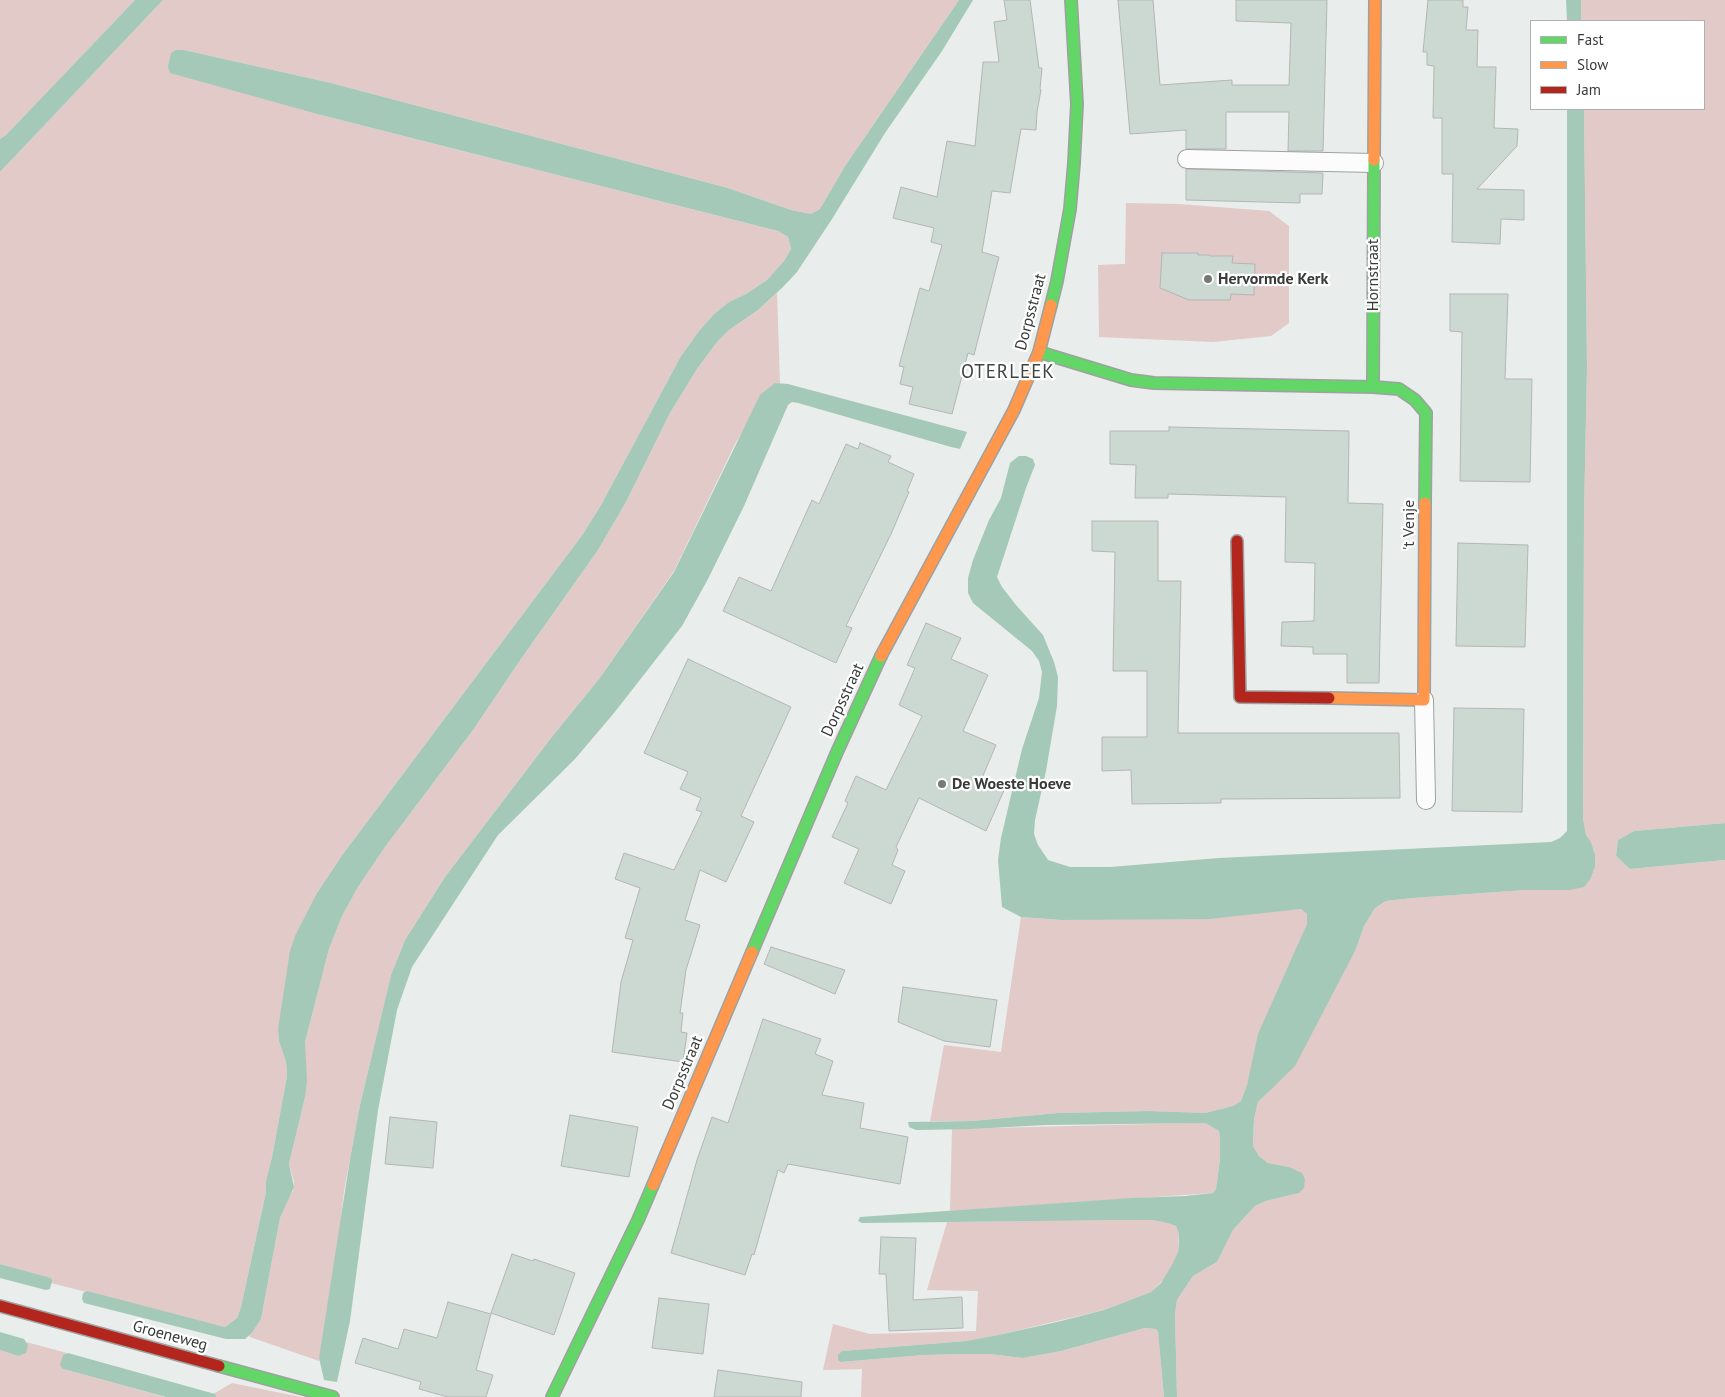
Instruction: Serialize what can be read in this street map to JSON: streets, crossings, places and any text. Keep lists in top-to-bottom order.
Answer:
{
  "streets": {
    "street": [
      "Hornstraat",
      "Dorpsstraat",
      "'t Venje",
      "Groeneweg"
    ]
  },
  "crossings": [
    ["Hornstraat", "'t Venje"],
    ["Dorpsstraat", "'t Venje"]
  ],
  "districts": ["OTERLEEK"],
  "places": ["Hervormde Kerk", "De Woeste Hoeve"],
  "legend": ["Fast", "Slow", "Jam"]
}
